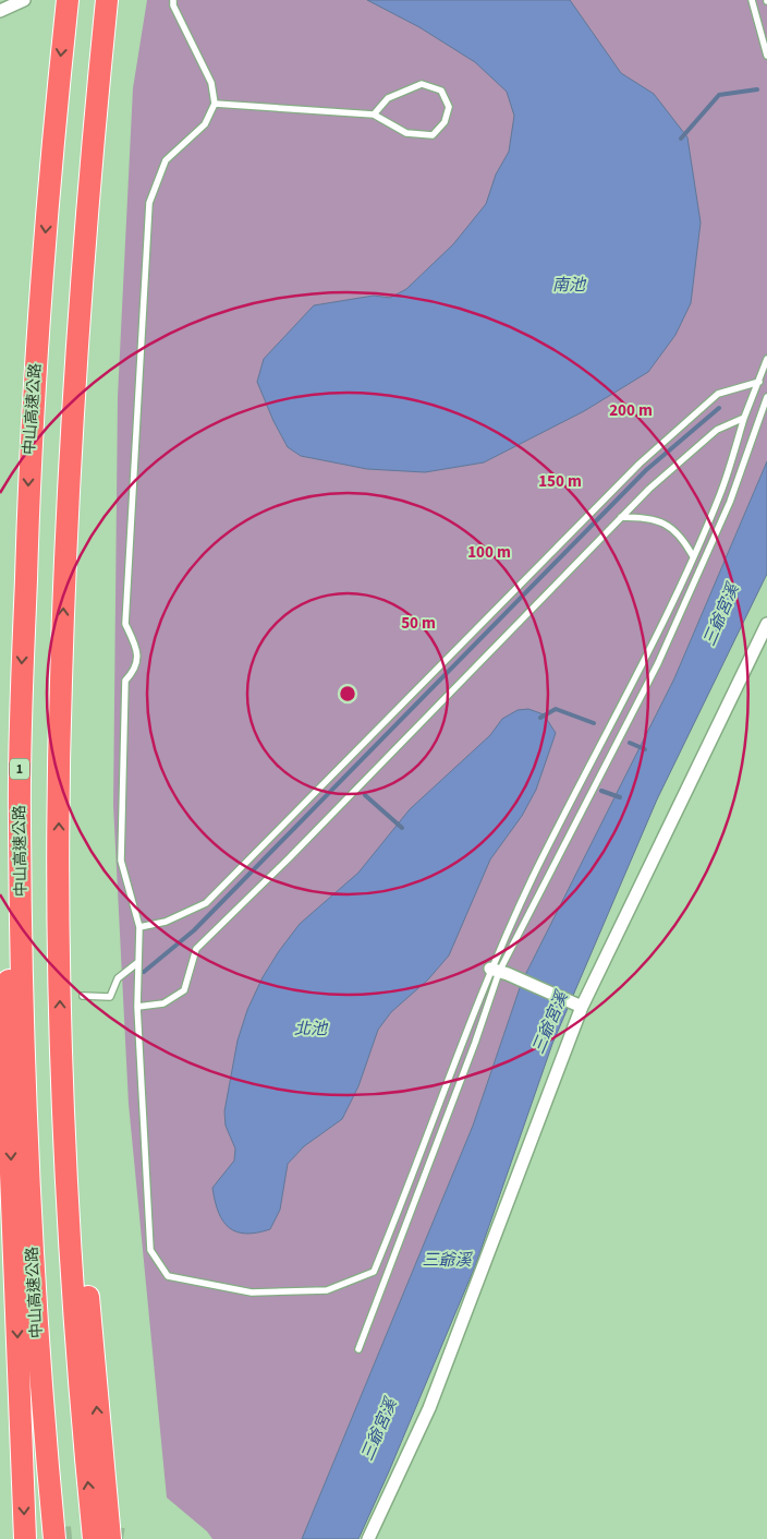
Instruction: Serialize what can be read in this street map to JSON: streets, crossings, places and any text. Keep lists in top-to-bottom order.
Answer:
{
  "streets": {
    "highway": ["中山高速公路", "1"]
  },
  "water": [
    "南池",
    "三爺宮溪",
    "北池",
    "三爺溪"
  ],
  "rings": [
    "200 m",
    "150 m",
    "100 m",
    "50 m"
  ]
}
